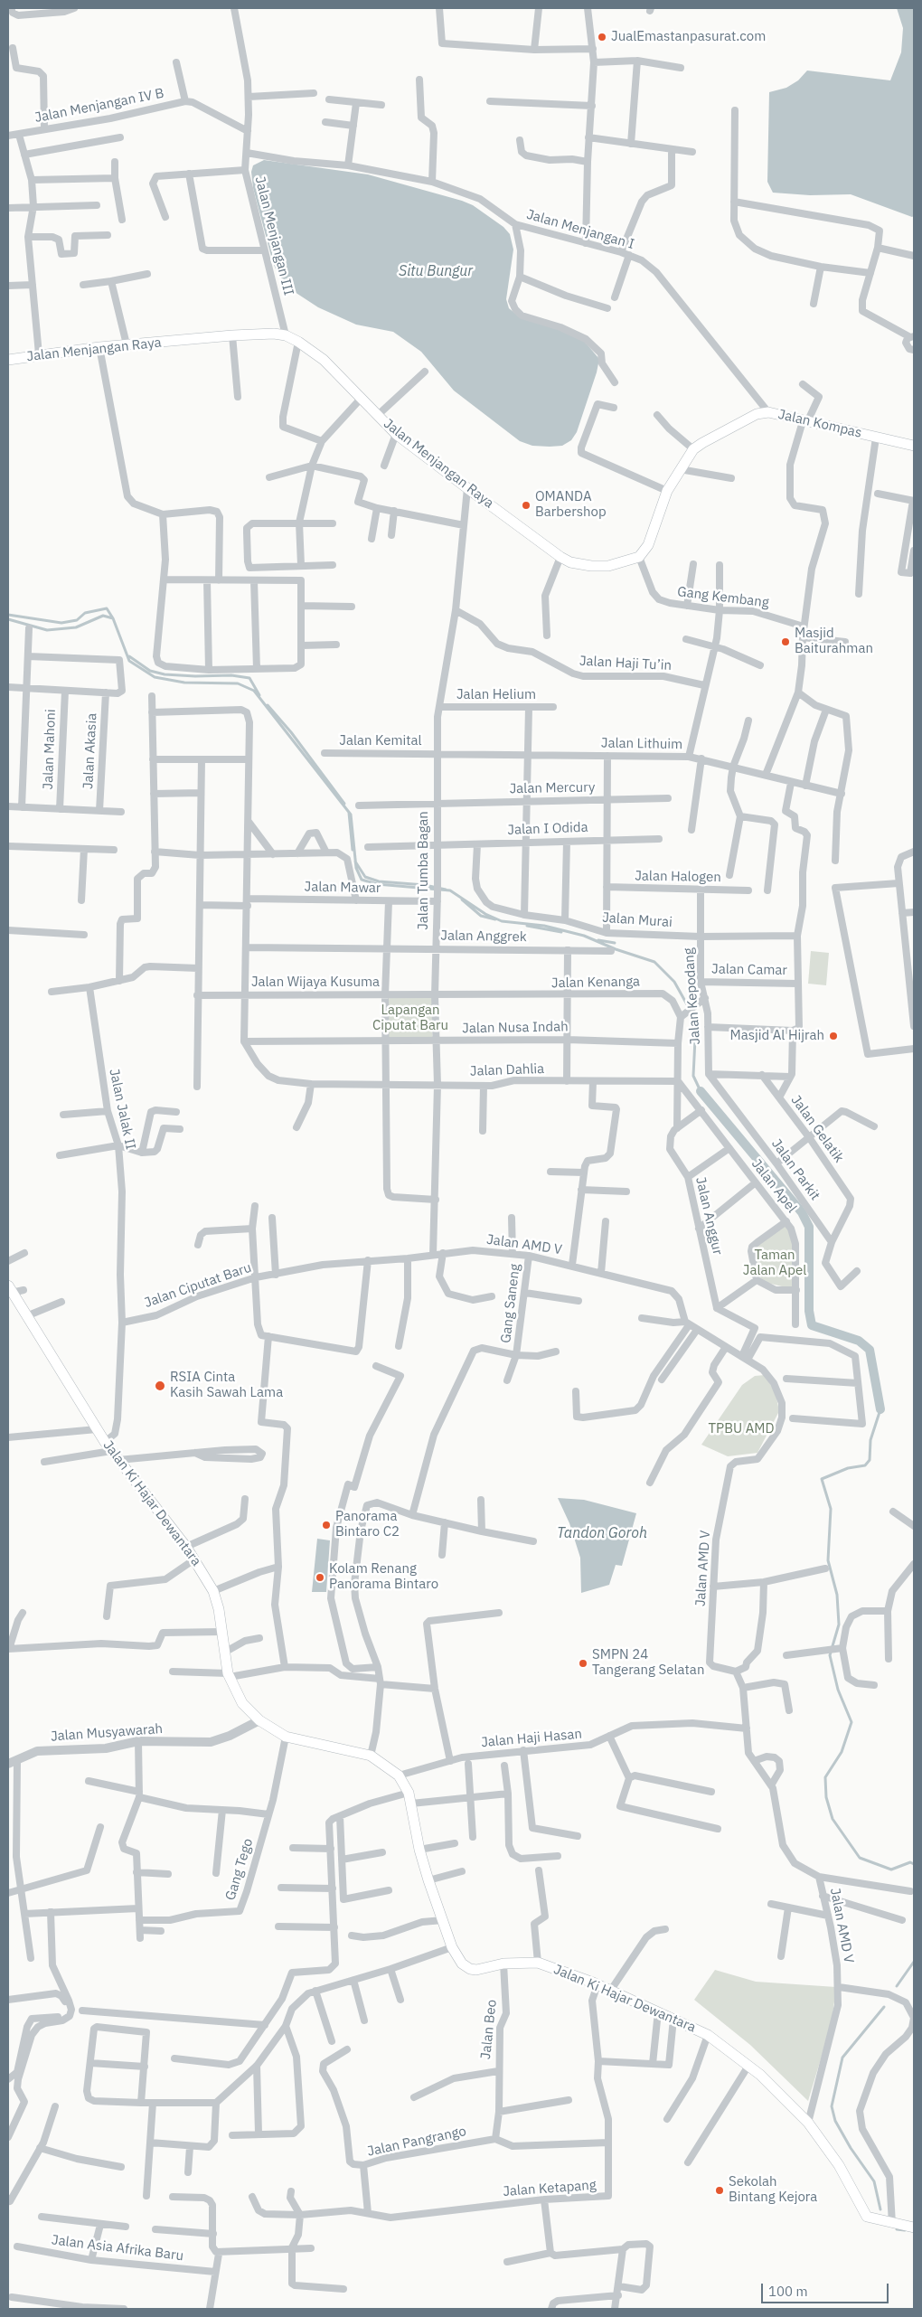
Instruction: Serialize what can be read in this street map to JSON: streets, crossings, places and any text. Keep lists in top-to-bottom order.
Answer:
{
  "streets": {
    "main road": ["Jalan Menjangan Raya", "Jalan Kompas", "Jalan Ki Hajar Dewantara"],
    "street": [
      "Jalan Menjangan IV B",
      "Jalan Menjangan I",
      "Jalan Menjangan III",
      "Gang Kembang",
      "Jalan Haji Tu’in",
      "Jalan Helium",
      "Jalan Kemital",
      "Jalan Lithuim",
      "Jalan Mahoni",
      "Jalan Akasia",
      "Jalan Mercury",
      "Jalan I Odida",
      "Jalan Tumba Bagan",
      "Jalan Halogen",
      "Jalan Mawar",
      "Jalan Murai",
      "Jalan Anggrek",
      "Jalan Camar",
      "Jalan Wijaya Kusuma",
      "Jalan Kenanga",
      "Jalan Kepodang",
      "Jalan Nusa Indah",
      "Jalan Dahlia",
      "Jalan Jalak II",
      "Jalan Gelatik",
      "Jalan Parkit",
      "Jalan Apel",
      "Jalan Anggur",
      "Jalan AMD V",
      "Jalan Ciputat Baru",
      "Gang Saneng",
      "Jalan Musyawarah",
      "Jalan Haji Hasan",
      "Gang Tego",
      "Jalan Beo",
      "Jalan Pangrango",
      "Jalan Ketapang",
      "Jalan Asia Afrika Baru"
    ]
  },
  "crossings": [
    ["Jalan Menjangan I", "Jalan Menjangan III"],
    ["Jalan Menjangan I", "Jalan Kompas"],
    ["Jalan Menjangan III", "Jalan Menjangan Raya"],
    ["Jalan Menjangan Raya", "Jalan Kompas"],
    ["Jalan Menjangan Raya", "Gang Kembang"],
    ["Jalan Menjangan Raya", "Jalan Tumba Bagan"],
    ["Jalan Kompas", "Gang Kembang"],
    ["Jalan Haji Tu’in", "Jalan Tumba Bagan"],
    ["Jalan Helium", "Jalan Tumba Bagan"],
    ["Jalan Kemital", "Jalan Lithuim"],
    ["Jalan Kemital", "Jalan Tumba Bagan"],
    ["Jalan Lithuim", "Jalan Tumba Bagan"],
    ["Jalan Mercury", "Jalan Tumba Bagan"],
    ["Jalan I Odida", "Jalan Tumba Bagan"],
    ["Jalan I Odida", "Jalan Murai"],
    ["Jalan Tumba Bagan", "Jalan Mawar"],
    ["Jalan Tumba Bagan", "Jalan Anggrek"],
    ["Jalan Tumba Bagan", "Jalan Wijaya Kusuma"],
    ["Jalan Tumba Bagan", "Jalan Kenanga"],
    ["Jalan Tumba Bagan", "Jalan Nusa Indah"],
    ["Jalan Tumba Bagan", "Jalan Dahlia"],
    ["Jalan Tumba Bagan", "Jalan AMD V"],
    ["Jalan Tumba Bagan", "Jalan Ciputat Baru"],
    ["Jalan Halogen", "Jalan Kepodang"],
    ["Jalan Murai", "Jalan Kepodang"],
    ["Jalan Camar", "Jalan Kepodang"],
    ["Jalan Wijaya Kusuma", "Jalan Kenanga"],
    ["Jalan Kepodang", "Jalan Parkit"],
    ["Jalan Nusa Indah", "Jalan Dahlia"],
    ["Jalan Dahlia", "Jalan Apel"],
    ["Jalan Dahlia", "Jalan Anggur"],
    ["Jalan Jalak II", "Jalan Ciputat Baru"],
    ["Jalan Gelatik", "Jalan Parkit"],
    ["Jalan Apel", "Jalan Anggur"],
    ["Jalan AMD V", "Jalan Ciputat Baru"],
    ["Jalan AMD V", "Gang Saneng"],
    ["Jalan AMD V", "Jalan Ki Hajar Dewantara"],
    ["Jalan AMD V", "Jalan Haji Hasan"],
    ["Jalan Ki Hajar Dewantara", "Jalan Musyawarah"],
    ["Jalan Ki Hajar Dewantara", "Jalan Haji Hasan"],
    ["Jalan Ki Hajar Dewantara", "Gang Tego"],
    ["Jalan Ki Hajar Dewantara", "Jalan Beo"],
    ["Jalan Ki Hajar Dewantara", "Jalan Ketapang"],
    ["Jalan Pangrango", "Jalan Ketapang"]
  ],
  "water": ["Situ Bungur", "Tandon Goroh"],
  "parks": ["Lapangan Ciputat Baru", "Taman Jalan Apel", "TPBU AMD"],
  "places": [
    "JualEmastanpasurat.com",
    "OMANDA Barbershop",
    "Masjid Baiturahman",
    "Masjid Al Hijrah",
    "RSIA Cinta Kasih Sawah Lama",
    "Panorama Bintaro C2",
    "Kolam Renang Panorama Bintaro",
    "SMPN 24 Tangerang Selatan",
    "Sekolah Bintang Kejora"
  ],
  "scale_bar": "100 m"
}
